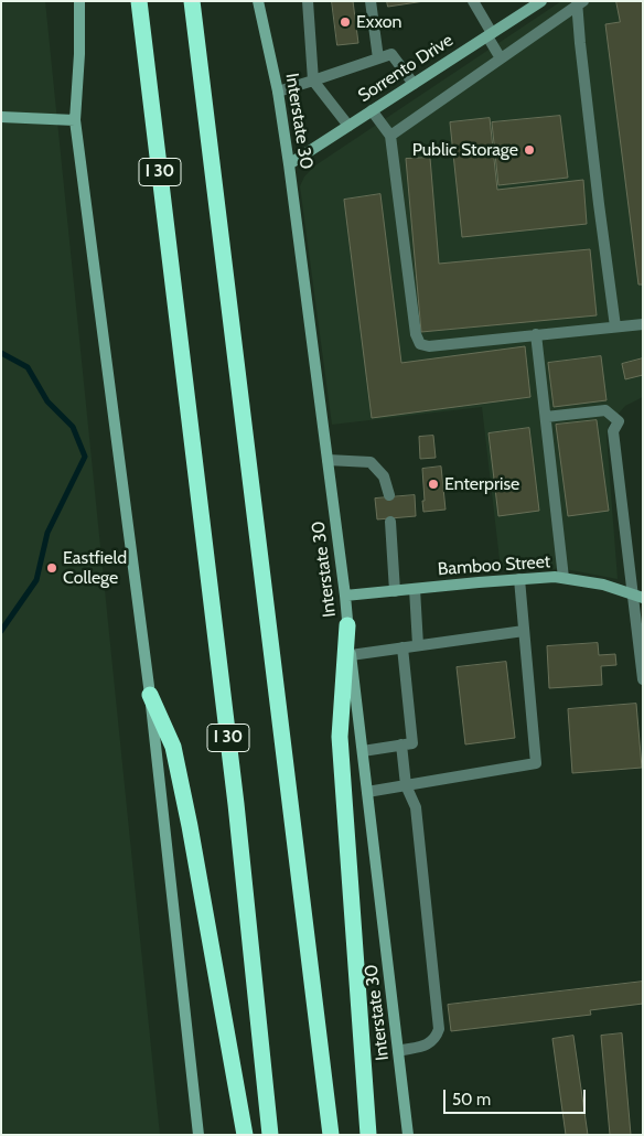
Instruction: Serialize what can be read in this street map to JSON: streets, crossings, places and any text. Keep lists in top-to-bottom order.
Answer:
{
  "streets": {
    "highway": ["I 30"],
    "main road": ["Sorrento Drive", "Interstate 30", "Bamboo Street"]
  },
  "crossings": [
    ["Sorrento Drive", "Interstate 30"],
    ["Interstate 30", "Bamboo Street"]
  ],
  "places": [
    "Exxon",
    "Public Storage",
    "Enterprise",
    "Eastfield College"
  ],
  "scale_bar": "50 m"
}
